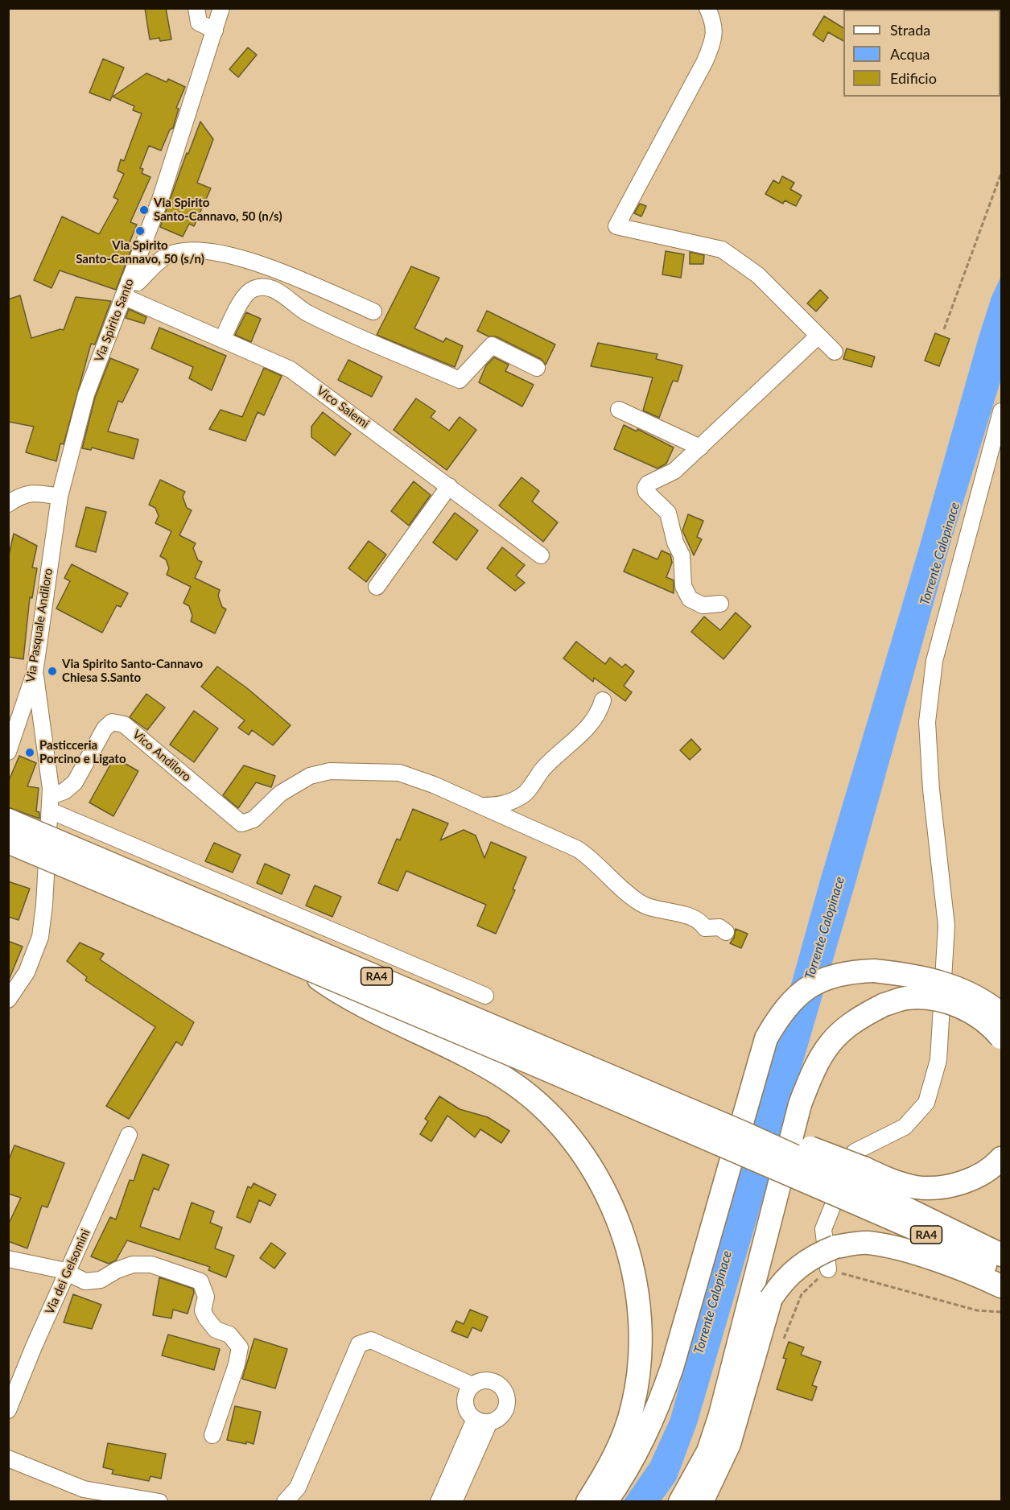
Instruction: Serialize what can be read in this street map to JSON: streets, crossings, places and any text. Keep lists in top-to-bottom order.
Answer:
{
  "streets": {
    "highway": ["RA4"],
    "street": [
      "Via Spirito Santo",
      "Vico Salemi",
      "Via Pasquale Andiloro",
      "Vico Andiloro",
      "Via dei Gelsomini"
    ]
  },
  "crossings": [
    ["Via Spirito Santo", "Vico Salemi"],
    ["Via Spirito Santo", "Via Pasquale Andiloro"]
  ],
  "water": ["Torrente Calopinace"],
  "places": [
    "Via Spirito Santo-Cannavo, 50 (n/s)",
    "Via Spirito Santo-Cannavo, 50 (s/n)",
    "Via Spirito Santo-Cannavo Chiesa S.Santo",
    "Pasticceria Porcino e Ligato"
  ],
  "legend": ["Strada", "Acqua", "Edificio"]
}
